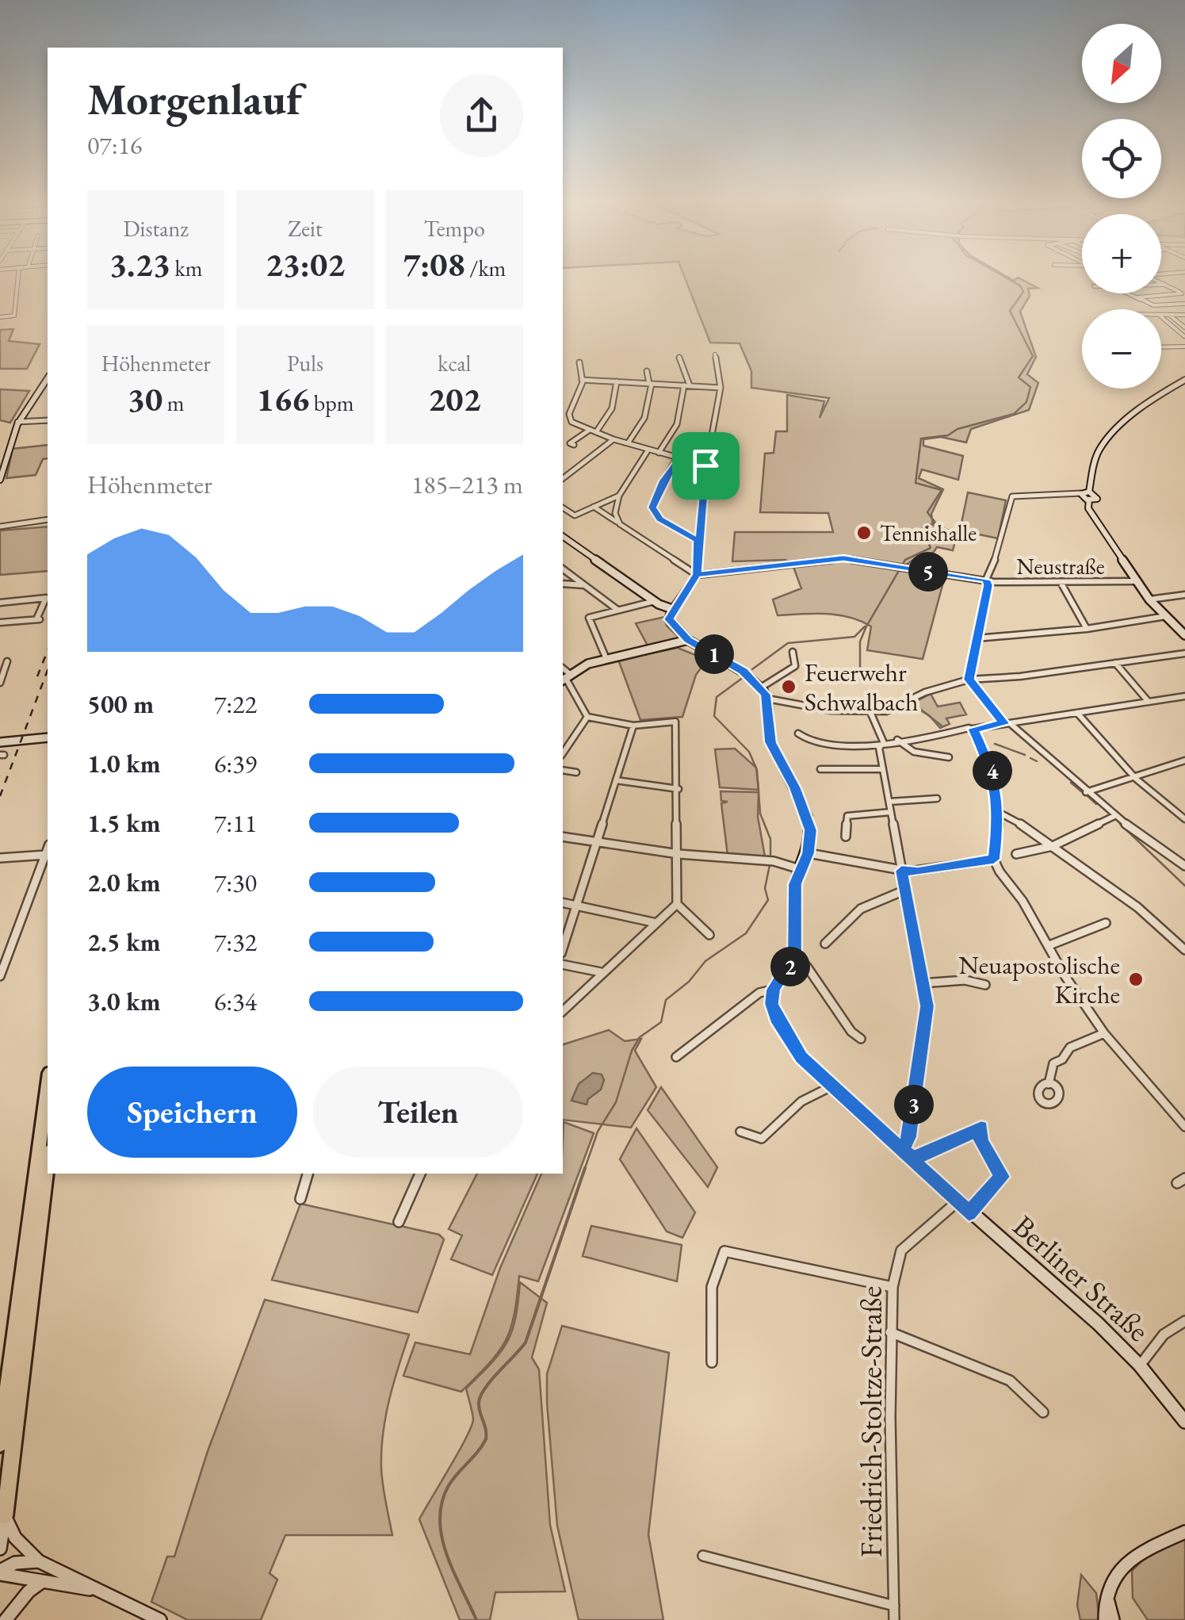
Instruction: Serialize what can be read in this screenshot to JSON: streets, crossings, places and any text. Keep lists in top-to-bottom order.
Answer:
{
  "streets": {
    "street": ["Neustraße", "Berliner Straße", "Friedrich-Stoltze-Straße"]
  },
  "crossings": [
    ["Berliner Straße", "Friedrich-Stoltze-Straße"]
  ],
  "places": ["Tennishalle", "Feuerwehr Schwalbach", "Neuapostolische Kirche"],
  "north": "bottom left",
  "page": {
    "map_buttons": ["+", "−"],
    "heading": ["Morgenlauf", "07:16"],
    "stats": [
      ["Distanz", "3.23 km"],
      ["Zeit", "23:02"],
      ["Tempo", "7:08 /km"],
      ["Höhenmeter", "30 m"],
      ["Puls", "166 bpm"],
      ["kcal", "202"]
    ],
    "chart": ["Höhenmeter", "185–213 m"],
    "pins": [
      "5",
      "1",
      "4",
      "2",
      "3"
    ],
    "list": [
      {
        "name": "500 m",
        "note": "7:22"
      },
      {
        "name": "1.0 km",
        "note": "6:39"
      },
      {
        "name": "1.5 km",
        "note": "7:11"
      },
      {
        "name": "2.0 km",
        "note": "7:30"
      },
      {
        "name": "2.5 km",
        "note": "7:32"
      },
      {
        "name": "3.0 km",
        "note": "6:34"
      }
    ],
    "buttons": ["Speichern", "Teilen"]
  }
}
